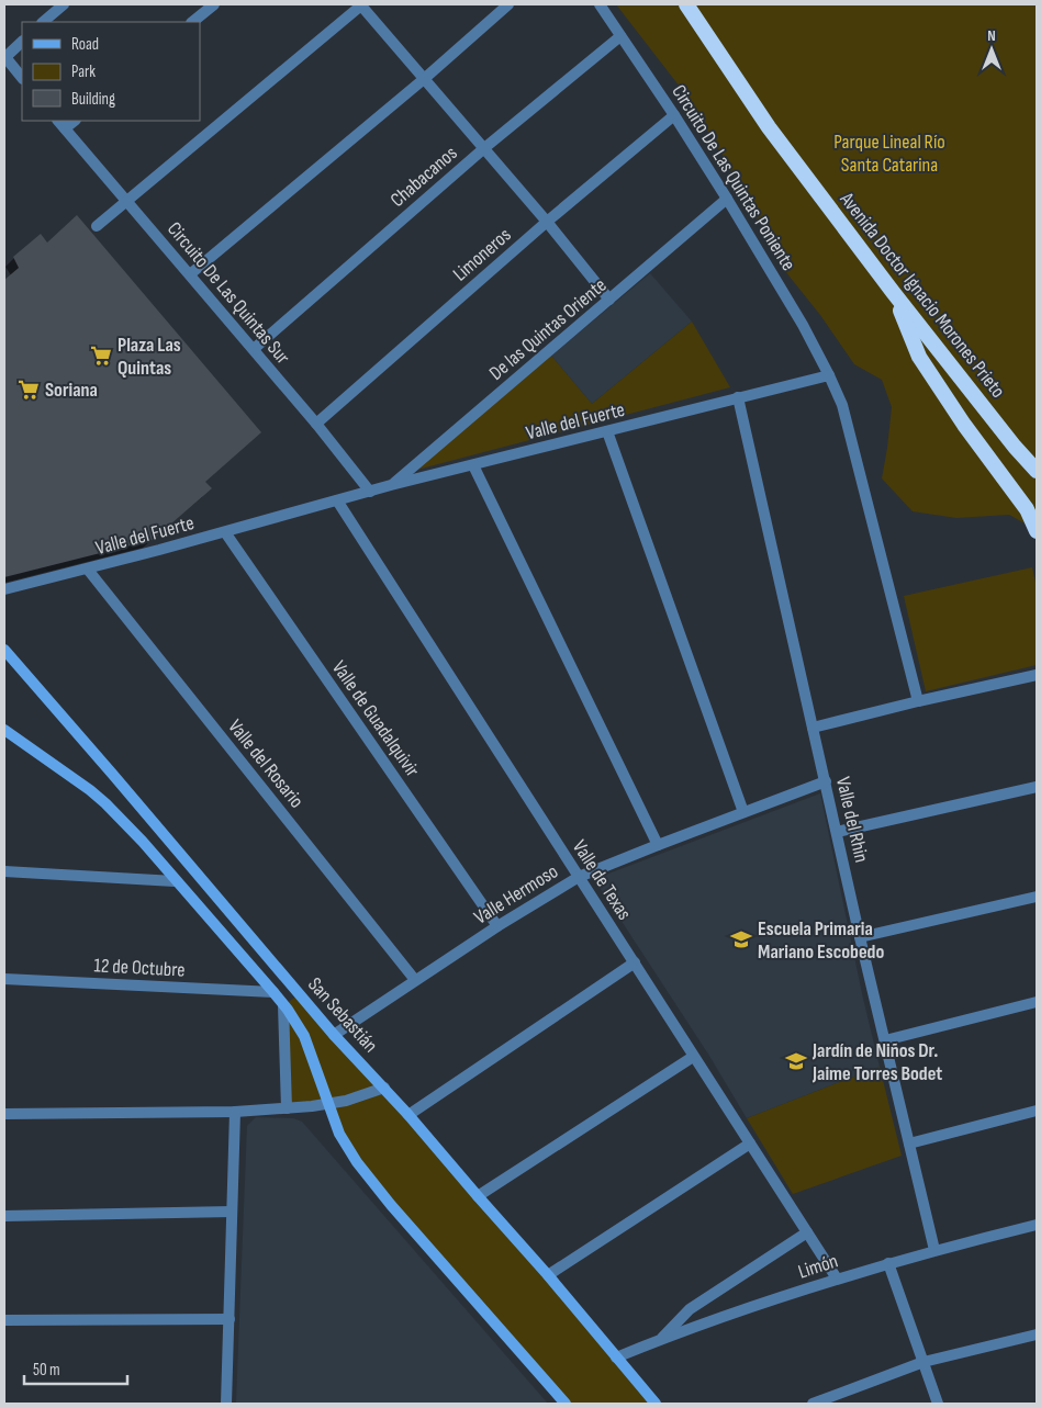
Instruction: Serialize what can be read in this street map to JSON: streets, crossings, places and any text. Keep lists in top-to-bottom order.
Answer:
{
  "streets": {
    "highway": ["Avenida Doctor Ignacio Morones Prieto"],
    "main road": ["San Sebastián"],
    "street": [
      "Chabacanos",
      "Circuito De Las Quintas Poniente",
      "Limoneros",
      "Circuito De Las Quintas Sur",
      "De las Quintas Oriente",
      "Valle del Fuerte",
      "Valle de Guadalquivir",
      "Valle del Rosario",
      "Valle del Rhin",
      "Valle de Texas",
      "Valle Hermoso",
      "12 de Octubre",
      "Limón"
    ]
  },
  "crossings": [
    ["Chabacanos", "Circuito De Las Quintas Poniente"],
    ["Chabacanos", "Circuito De Las Quintas Sur"],
    ["Circuito De Las Quintas Poniente", "Limoneros"],
    ["Circuito De Las Quintas Poniente", "De las Quintas Oriente"],
    ["Circuito De Las Quintas Poniente", "Valle del Fuerte"],
    ["Limoneros", "Circuito De Las Quintas Sur"],
    ["Circuito De Las Quintas Sur", "Valle del Fuerte"],
    ["De las Quintas Oriente", "Valle del Fuerte"],
    ["Valle del Fuerte", "Valle de Guadalquivir"],
    ["Valle del Fuerte", "Valle del Rosario"],
    ["Valle del Fuerte", "Valle del Rhin"],
    ["Valle del Fuerte", "Valle de Texas"],
    ["Valle de Guadalquivir", "Valle Hermoso"],
    ["Valle del Rosario", "Valle Hermoso"],
    ["Valle del Rhin", "Valle Hermoso"],
    ["Valle del Rhin", "Limón"],
    ["Valle de Texas", "Valle Hermoso"],
    ["Valle de Texas", "Limón"],
    ["Valle Hermoso", "San Sebastián"],
    ["12 de Octubre", "San Sebastián"],
    ["San Sebastián", "Limón"]
  ],
  "parks": ["Parque Lineal Río Santa Catarina"],
  "places": {
    "supermarket": ["Plaza Las Quintas", "Soriana"],
    "school or university": ["Escuela Primaria Mariano Escobedo", "Jardín de Niños Dr. Jaime Torres Bodet"]
  },
  "legend": ["Road", "Park", "Building"],
  "scale_bar": "50 m",
  "north": "top"
}
